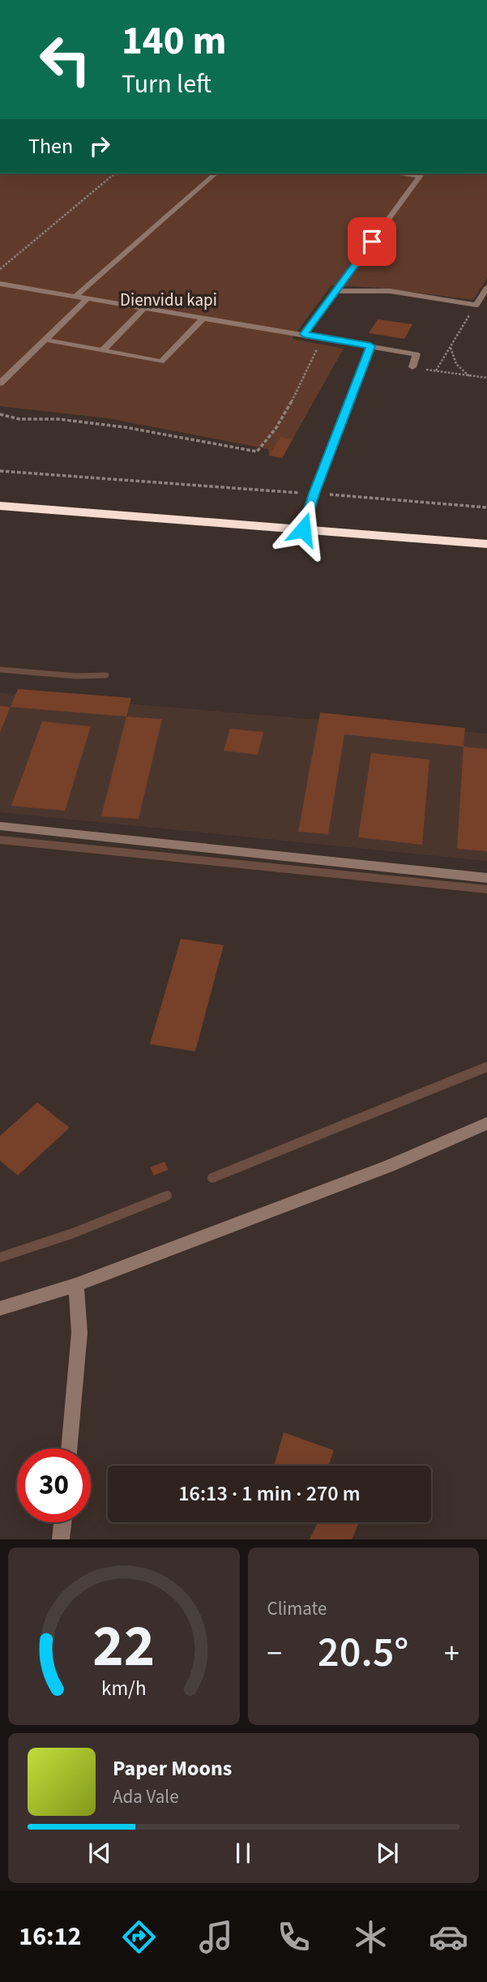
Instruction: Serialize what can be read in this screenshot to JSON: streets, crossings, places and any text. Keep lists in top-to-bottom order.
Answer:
{
  "parks": ["Dienvidu kapi"],
  "page": {
    "turn": ["140 m", "Turn left"],
    "then": "Then",
    "limit": "30",
    "trip": "16:13 · 1 min · 270 m",
    "tile": "Climate",
    "heat": ["−", "20.5°", "+"],
    "song": ["Paper Moons", "Ada Vale"],
    "tabs": "16:12",
    "gauge": ["22", "km/h"]
  }
}
